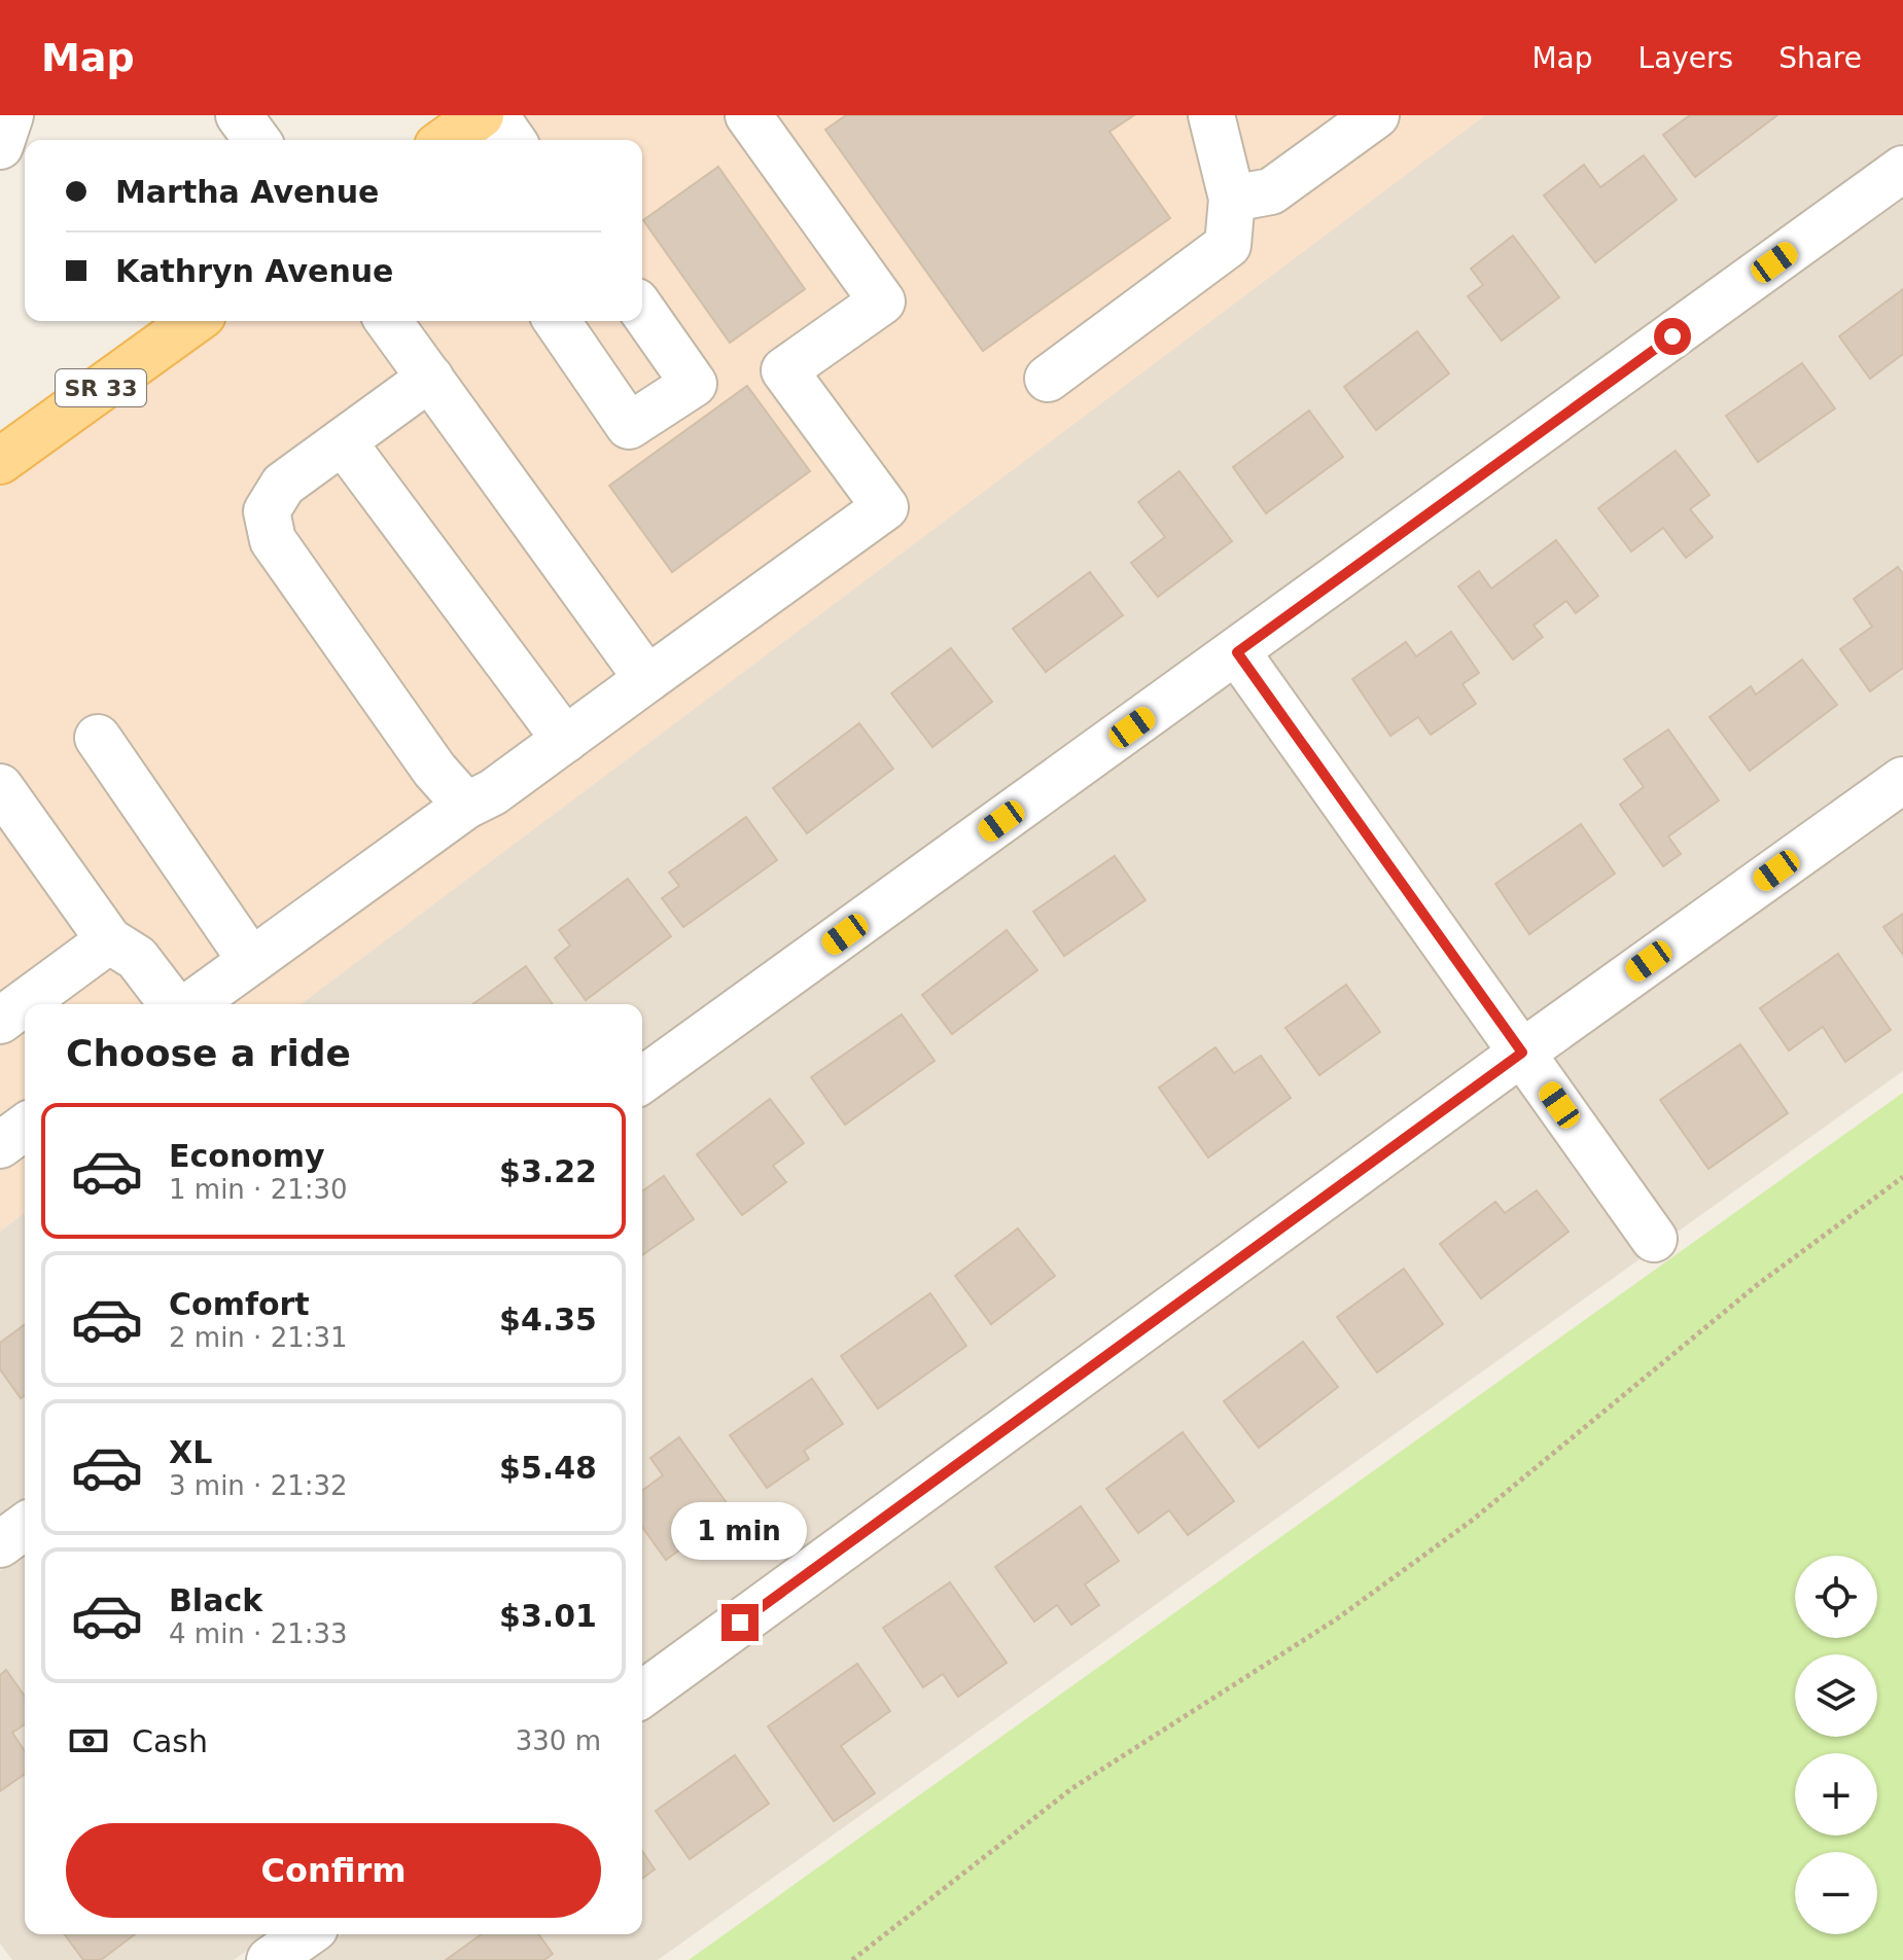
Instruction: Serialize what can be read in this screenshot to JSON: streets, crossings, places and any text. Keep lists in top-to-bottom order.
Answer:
{
  "streets": {
    "main road": ["SR 33"]
  },
  "page": {
    "header": "Map",
    "nav": ["Map", "Layers", "Share"],
    "banner": ["Martha Avenue", "Kathryn Avenue"],
    "heading": "Choose a ride",
    "list": [
      {
        "name": "Economy",
        "note": "1 min · 21:30",
        "value": "$3.22"
      },
      {
        "name": "Comfort",
        "note": "2 min · 21:31",
        "value": "$4.35"
      },
      {
        "name": "XL",
        "note": "3 min · 21:32",
        "value": "$5.48"
      },
      {
        "name": "Black",
        "note": "4 min · 21:33",
        "value": "$3.01"
      }
    ],
    "bubble": "1 min",
    "map_buttons": ["+", "−"],
    "pay": ["Cash", "330 m"],
    "buttons": "Confirm"
  }
}
